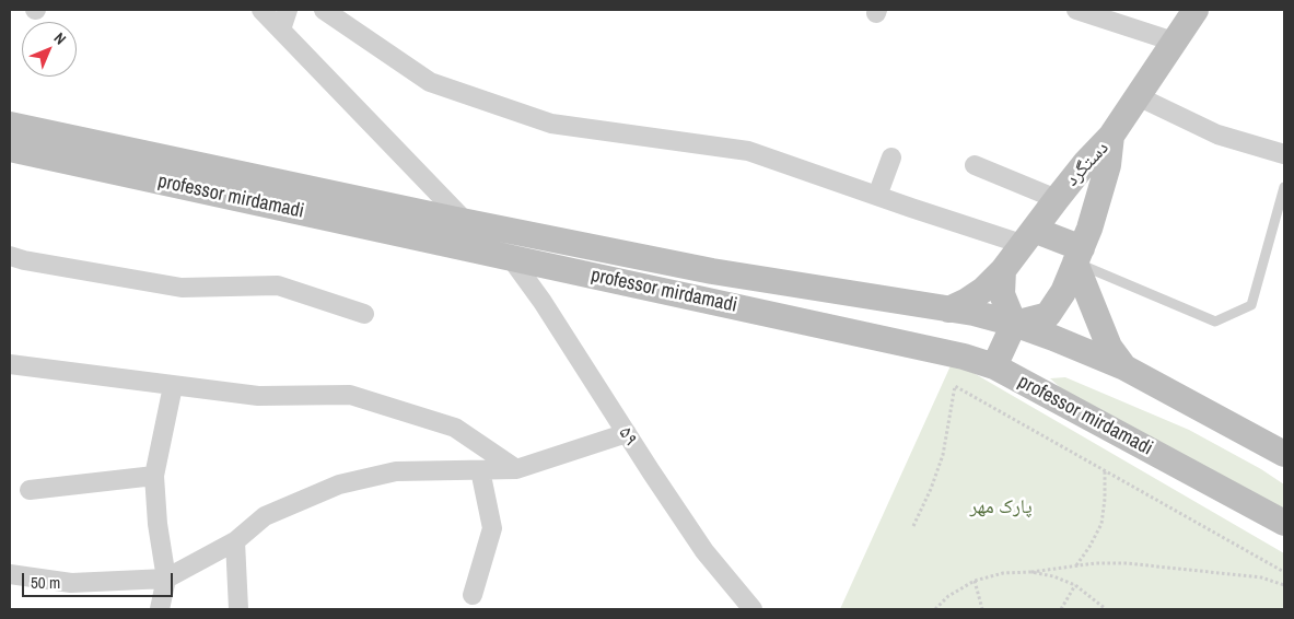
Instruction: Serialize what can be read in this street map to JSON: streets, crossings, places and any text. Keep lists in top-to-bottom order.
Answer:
{
  "streets": {
    "main road": ["دستگرد", "professor mirdamadi"],
    "street": ["۵۹"]
  },
  "crossings": [
    ["دستگرد", "professor mirdamadi"],
    ["professor mirdamadi", "۵۹"]
  ],
  "parks": ["پارک مهر"],
  "scale_bar": "50 m",
  "north": "top right"
}
